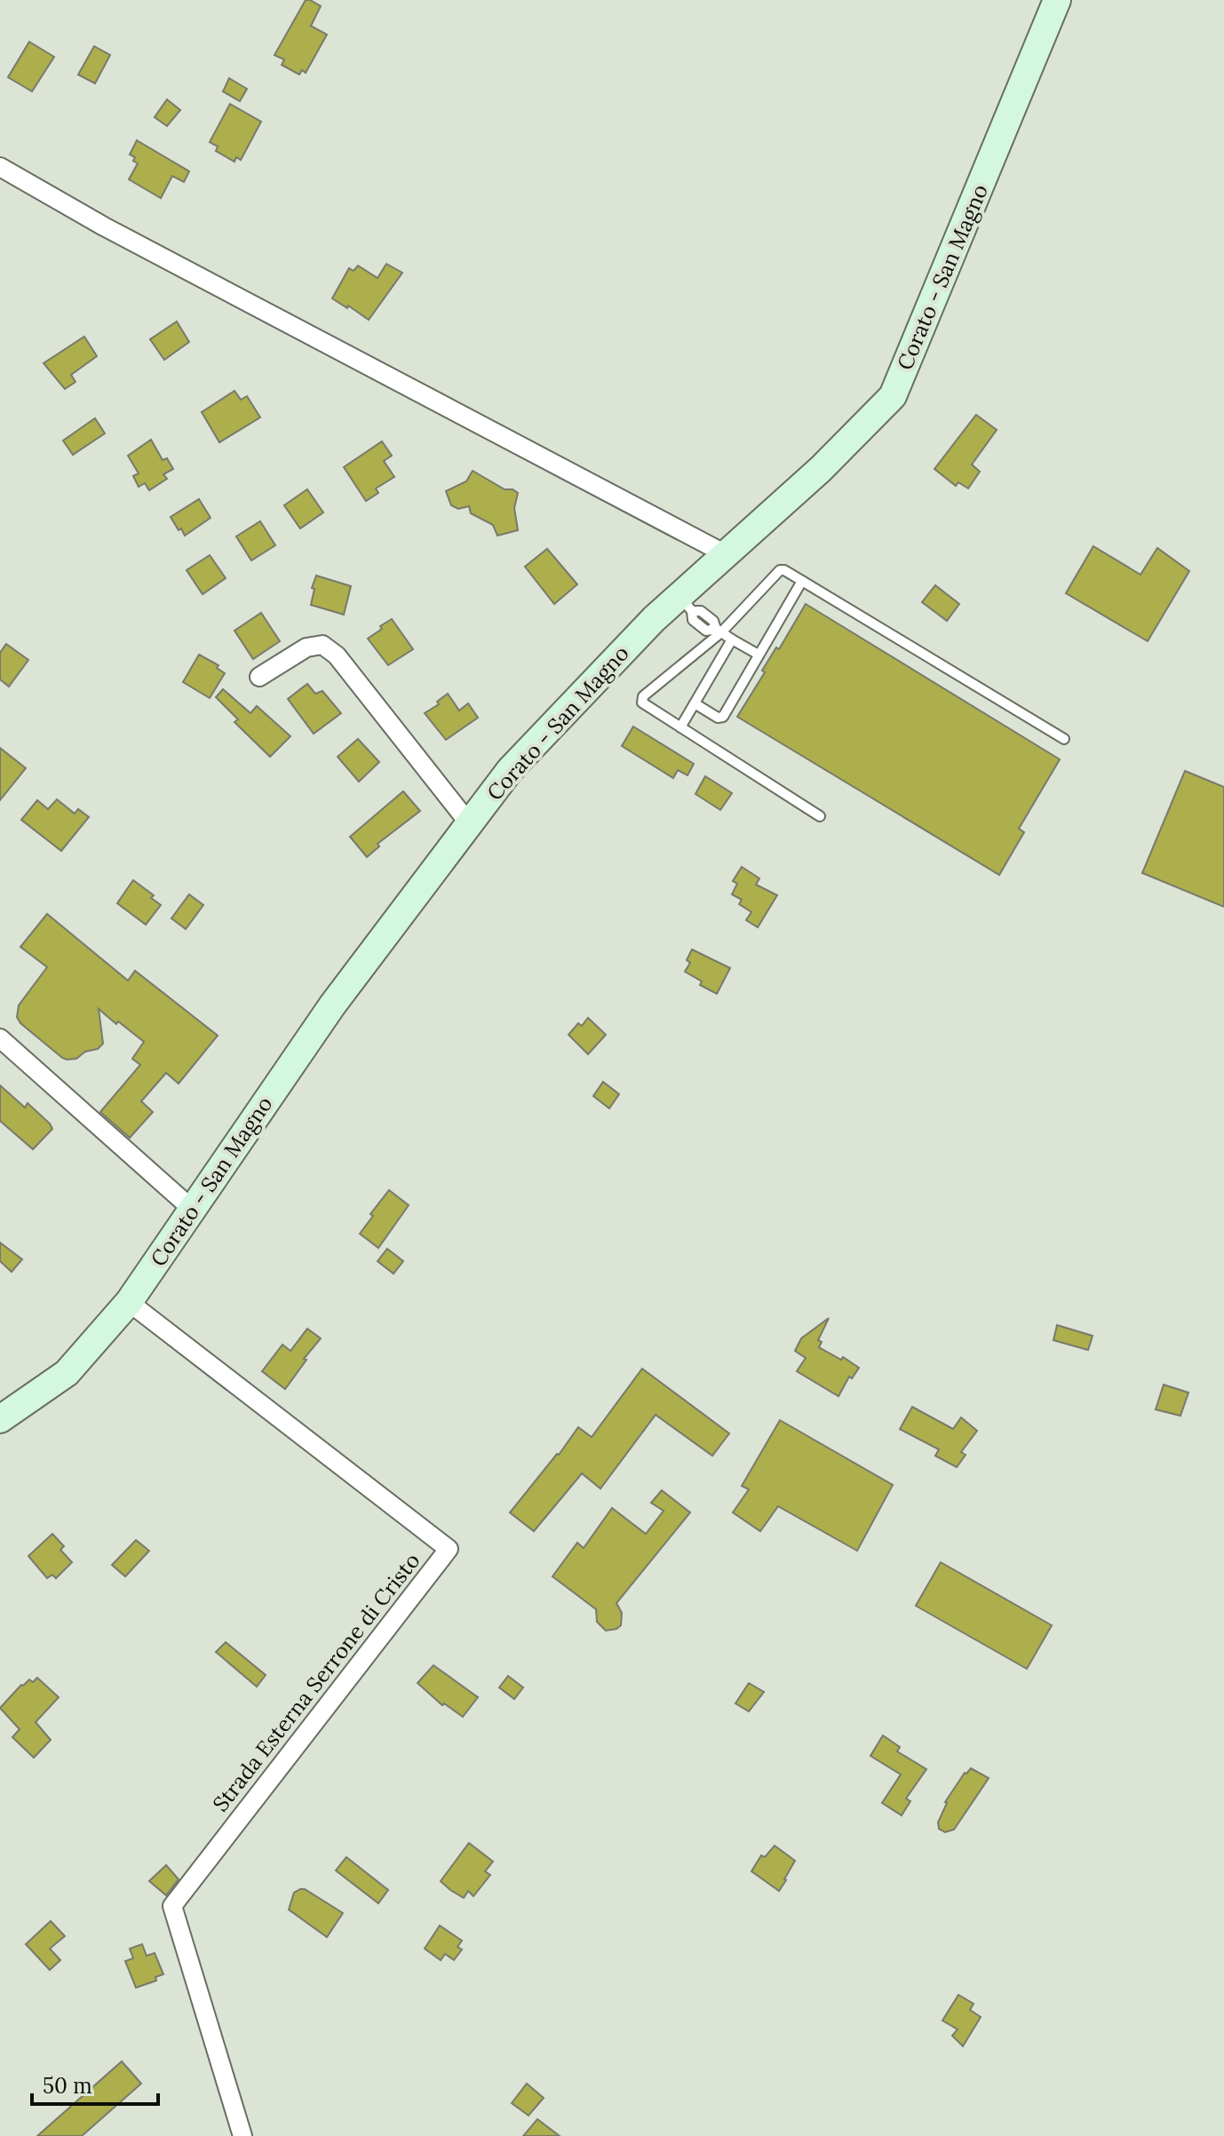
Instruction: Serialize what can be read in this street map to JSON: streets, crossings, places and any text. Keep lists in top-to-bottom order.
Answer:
{
  "streets": {
    "main road": ["Corato - San Magno"],
    "street": ["Strada Esterna Serrone di Cristo"]
  },
  "crossings": [
    ["Corato - San Magno", "Strada Esterna Serrone di Cristo"]
  ],
  "scale_bar": "50 m"
}
